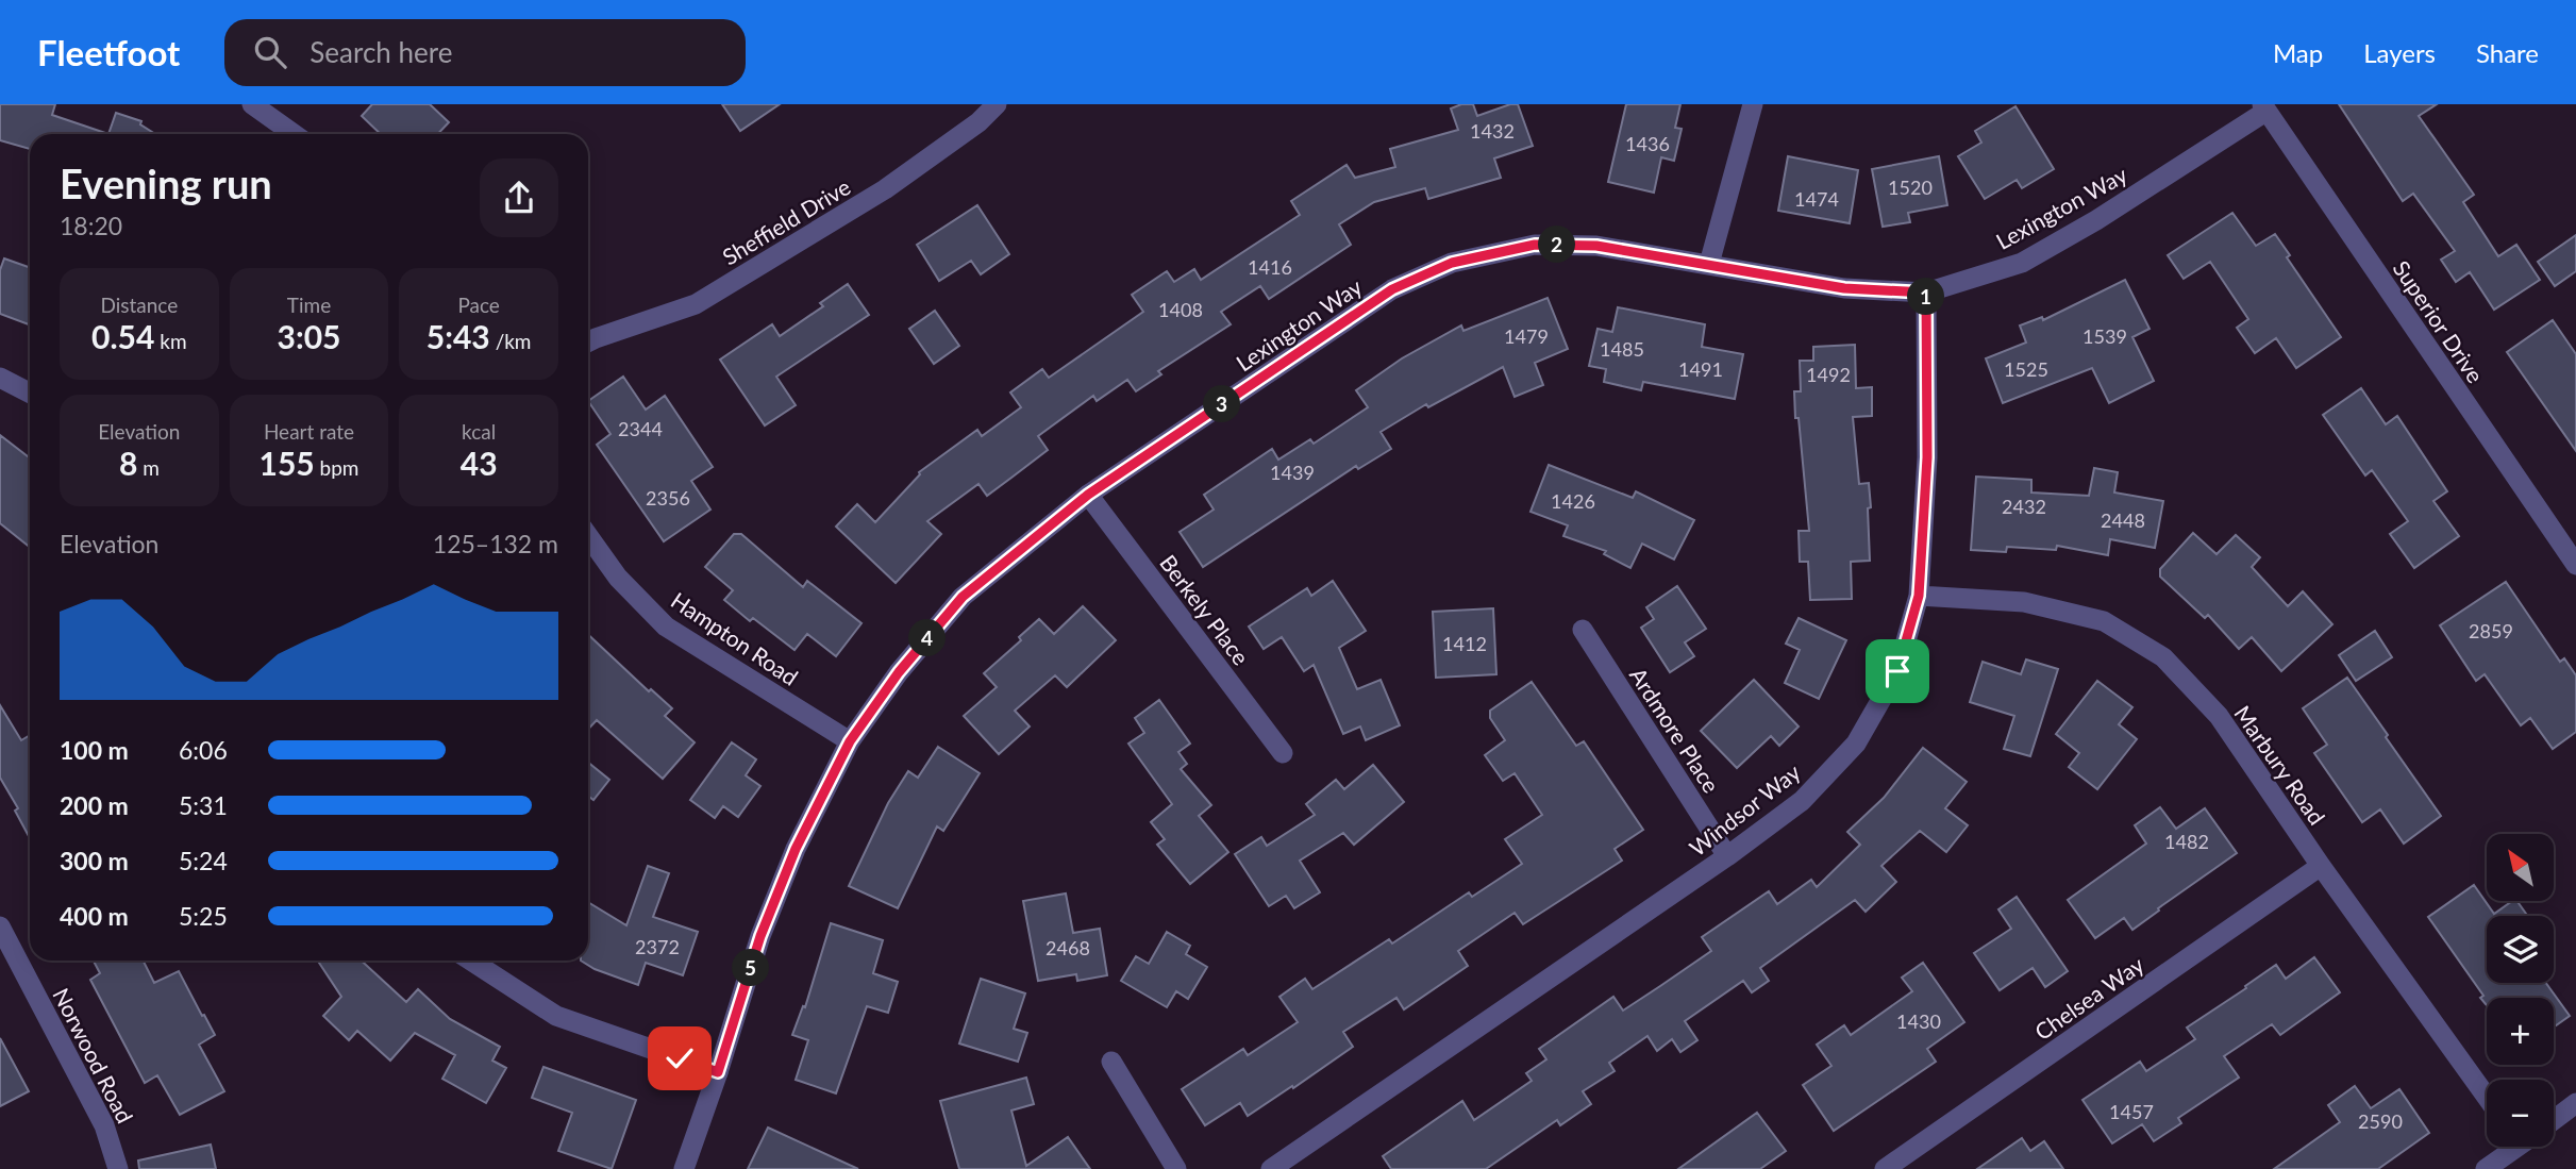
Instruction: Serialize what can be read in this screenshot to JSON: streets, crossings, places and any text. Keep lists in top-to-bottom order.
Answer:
{
  "streets": {
    "street": [
      "Lexington Way",
      "Sheffield Drive",
      "Superior Drive",
      "Berkely Place",
      "Hampton Road",
      "Ardmore Place",
      "Marbury Road",
      "Windsor Way",
      "Chelsea Way",
      "Norwood Road"
    ]
  },
  "crossings": [
    ["Lexington Way", "Superior Drive"],
    ["Lexington Way", "Berkely Place"],
    ["Lexington Way", "Hampton Road"],
    ["Lexington Way", "Windsor Way"],
    ["Ardmore Place", "Windsor Way"],
    ["Marbury Road", "Windsor Way"],
    ["Marbury Road", "Chelsea Way"]
  ],
  "house_numbers": [
    "1432",
    "1436",
    "1520",
    "1474",
    "1416",
    "1408",
    "1479",
    "1539",
    "1485",
    "1491",
    "1525",
    "1492",
    "2344",
    "1439",
    "2356",
    "1426",
    "2432",
    "2448",
    "2859",
    "1412",
    "1482",
    "2372",
    "2468",
    "1430",
    "1457",
    "2590"
  ],
  "north": "top left",
  "page": {
    "header": "Fleetfoot",
    "search": "Search here",
    "nav": ["Map", "Layers", "Share"],
    "heading": ["Evening run", "18:20"],
    "pins": [
      "2",
      "1",
      "3",
      "4",
      "5"
    ],
    "stats": [
      ["Distance", "0.54 km"],
      ["Time", "3:05"],
      ["Pace", "5:43 /km"],
      ["Elevation", "8 m"],
      ["Heart rate", "155 bpm"],
      ["kcal", "43"]
    ],
    "chart": ["Elevation", "125–132 m"],
    "list": [
      {
        "name": "100 m",
        "note": "6:06"
      },
      {
        "name": "200 m",
        "note": "5:31"
      },
      {
        "name": "300 m",
        "note": "5:24"
      },
      {
        "name": "400 m",
        "note": "5:25"
      }
    ],
    "map_buttons": ["+", "−"]
  }
}
